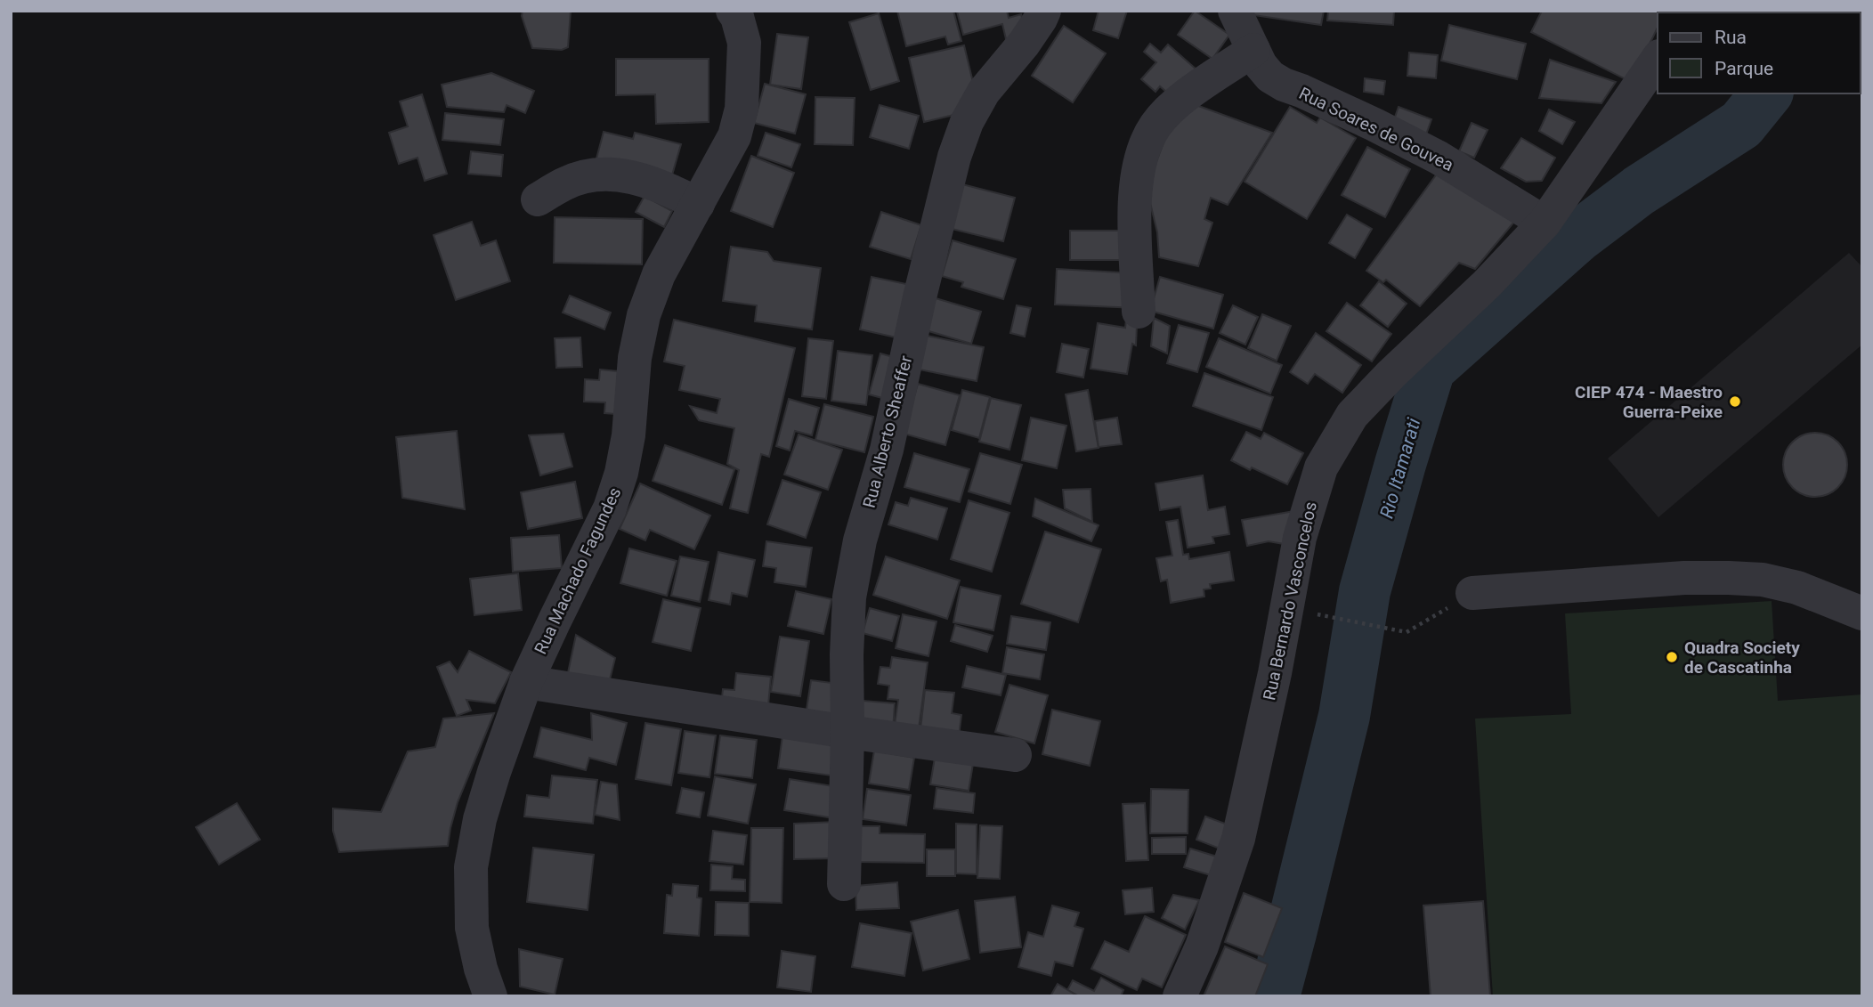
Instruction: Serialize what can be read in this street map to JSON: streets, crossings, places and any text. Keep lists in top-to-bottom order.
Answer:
{
  "streets": {
    "street": [
      "Rua Soares de Gouvea",
      "Rua Alberto Sheaffer",
      "Rua Machado Fagundes",
      "Rua Bernardo Vasconcelos"
    ]
  },
  "crossings": [
    ["Rua Soares de Gouvea", "Rua Bernardo Vasconcelos"]
  ],
  "water": ["Rio Itamarati"],
  "places": ["CIEP 474 - Maestro Guerra-Peixe", "Quadra Society de Cascatinha"],
  "legend": ["Rua", "Parque"]
}
